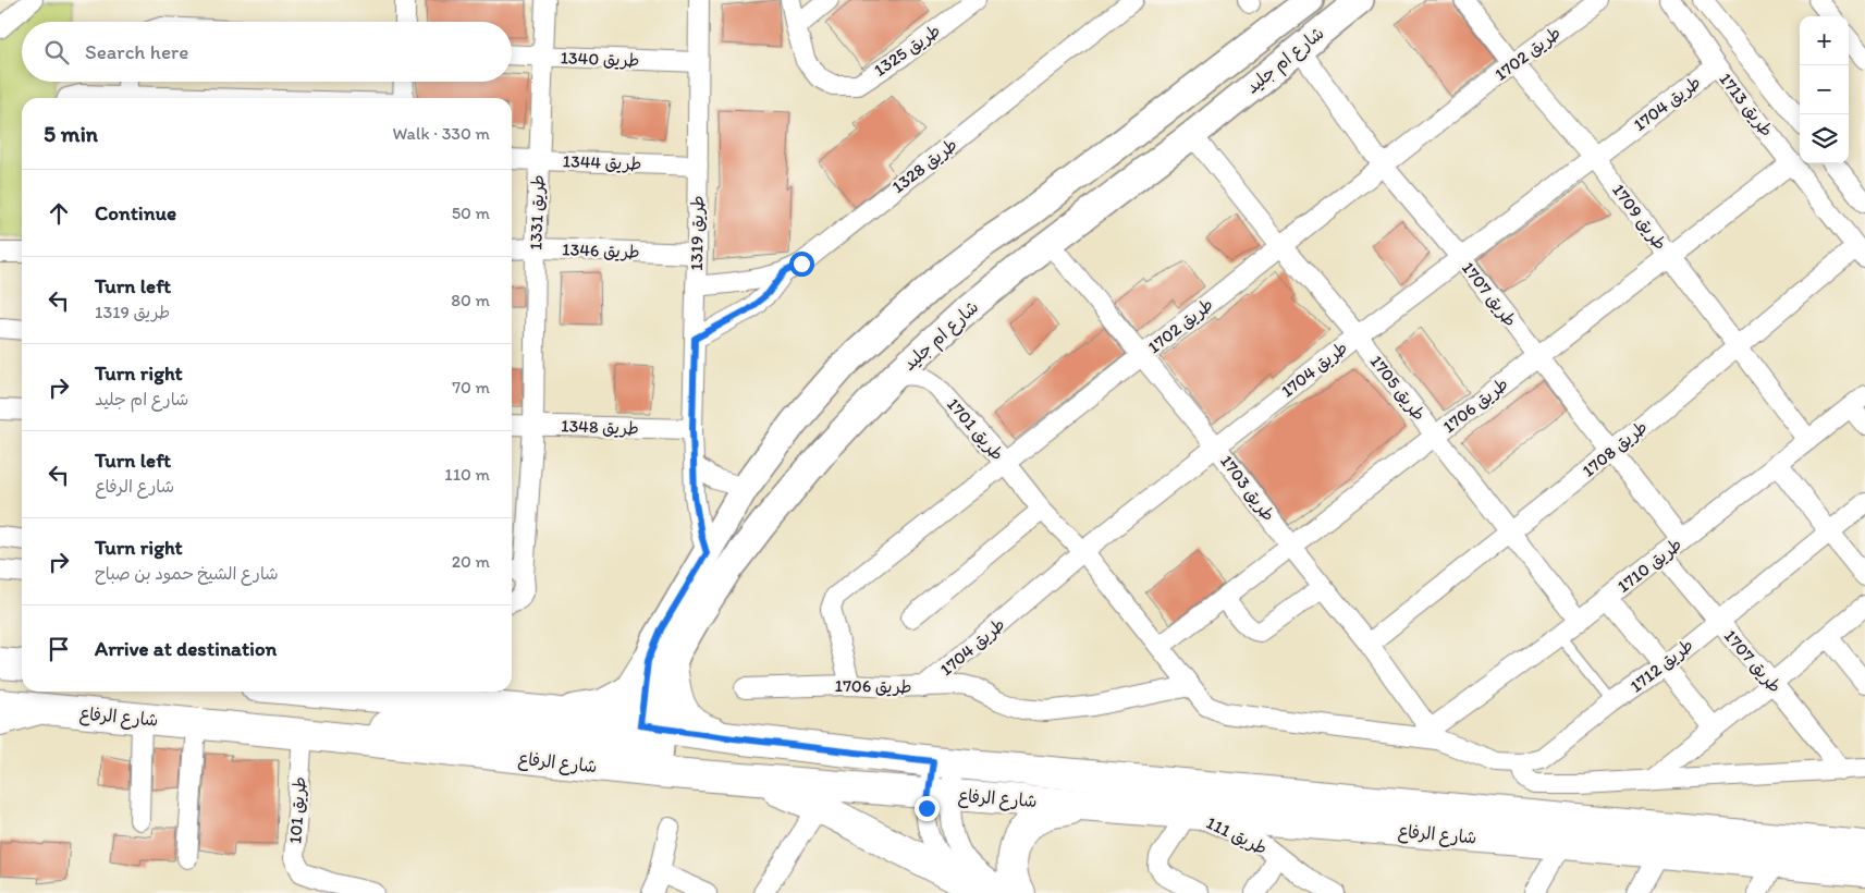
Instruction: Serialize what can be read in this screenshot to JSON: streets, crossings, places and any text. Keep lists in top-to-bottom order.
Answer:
{
  "streets": {
    "main road": ["شارع الرفاع"],
    "street": [
      "طريق 1325",
      "طريق 1702",
      "طريق 1340",
      "شارع ام جليد",
      "طريق 1704",
      "طريق 1713",
      "طريق 1344",
      "طريق 1328",
      "طريق 1331",
      "طريق 1709",
      "طريق 1319",
      "طريق 1346",
      "طريق 1707",
      "طريق 1705",
      "طريق 1706",
      "طريق 1348",
      "طريق 1701",
      "طريق 1708",
      "طريق 1703",
      "طريق 1710",
      "طريق 1712",
      "طريق 101",
      "طريق 111"
    ]
  },
  "crossings": [
    ["طريق 1702", "طريق 1709"],
    ["طريق 1702", "طريق 1707"],
    ["طريق 1702", "طريق 1705"],
    ["طريق 1702", "طريق 1706"],
    ["طريق 1702", "طريق 1701"],
    ["طريق 1702", "طريق 1703"],
    ["طريق 1340", "طريق 1331"],
    ["طريق 1340", "طريق 1319"],
    ["شارع ام جليد", "طريق 1319"],
    ["شارع ام جليد", "طريق 1707"],
    ["شارع ام جليد", "طريق 1705"],
    ["شارع ام جليد", "طريق 1701"],
    ["شارع ام جليد", "طريق 1703"],
    ["شارع ام جليد", "شارع الرفاع"],
    ["طريق 1704", "طريق 1713"],
    ["طريق 1704", "طريق 1709"],
    ["طريق 1704", "طريق 1707"],
    ["طريق 1704", "طريق 1705"],
    ["طريق 1704", "طريق 1706"],
    ["طريق 1704", "طريق 1701"],
    ["طريق 1704", "طريق 1703"],
    ["طريق 1713", "طريق 1706"],
    ["طريق 1713", "طريق 1708"],
    ["طريق 1344", "طريق 1331"],
    ["طريق 1344", "طريق 1319"],
    ["طريق 1328", "طريق 1319"],
    ["طريق 1331", "طريق 1346"],
    ["طريق 1331", "طريق 1348"],
    ["طريق 1709", "طريق 1706"],
    ["طريق 1709", "طريق 1708"],
    ["طريق 1709", "طريق 1710"],
    ["طريق 1319", "طريق 1346"],
    ["طريق 1319", "طريق 1348"],
    ["طريق 1707", "طريق 1706"],
    ["طريق 1707", "طريق 1708"],
    ["طريق 1707", "طريق 1710"],
    ["طريق 1707", "طريق 1712"],
    ["طريق 1705", "طريق 1706"],
    ["طريق 1705", "طريق 1708"],
    ["طريق 1705", "طريق 1710"],
    ["طريق 1706", "طريق 1701"],
    ["طريق 1706", "طريق 1703"],
    ["طريق 1706", "طريق 1712"],
    ["طريق 1701", "طريق 1712"],
    ["طريق 1708", "طريق 1703"],
    ["طريق 1703", "طريق 1710"],
    ["طريق 1703", "طريق 1712"],
    ["طريق 1710", "طريق 1712"],
    ["شارع الرفاع", "طريق 101"],
    ["شارع الرفاع", "طريق 111"]
  ],
  "page": {
    "map_buttons": ["+", "−"],
    "search": "Search here",
    "heading": ["5 min", "Walk · 330 m"],
    "list": [
      ["Continue", "50 m"],
      ["Turn left", "طريق 1319", "80 m"],
      ["Turn right", "شارع ام جليد", "70 m"],
      ["Turn left", "شارع الرفاع", "110 m"],
      ["Turn right", "شارع الشيخ حمود بن صباح", "20 m"],
      "Arrive at destination"
    ]
  }
}
